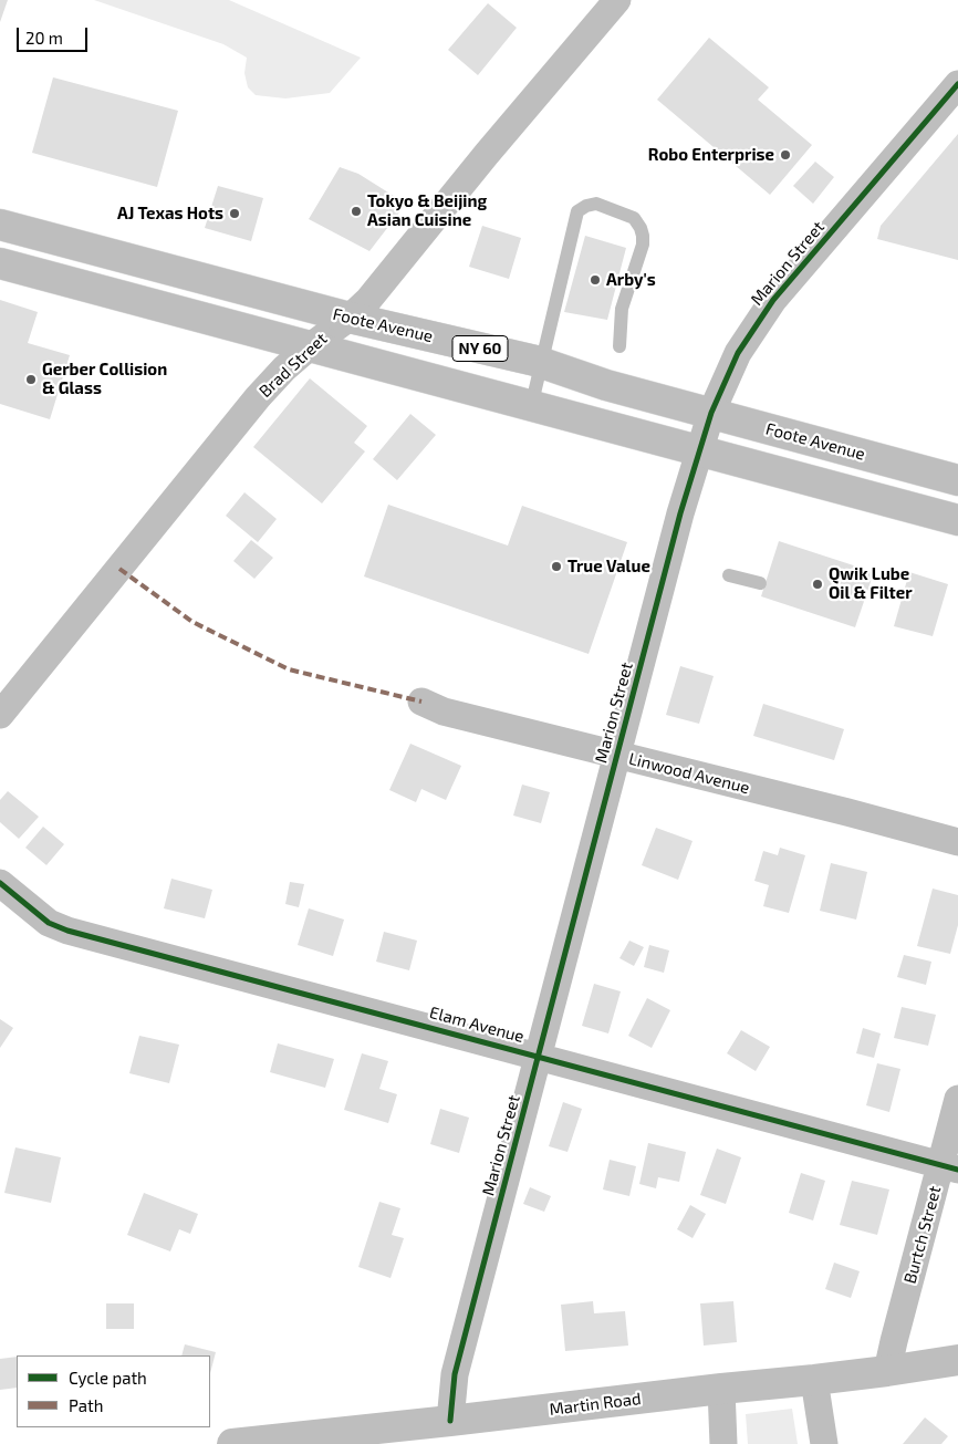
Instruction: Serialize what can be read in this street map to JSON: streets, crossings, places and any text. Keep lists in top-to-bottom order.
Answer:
{
  "streets": {
    "main road": ["Foote Avenue", "NY 60", "Martin Road"],
    "street": [
      "Marion Street",
      "Brad Street",
      "Linwood Avenue",
      "Elam Avenue",
      "Burtch Street"
    ]
  },
  "crossings": [
    ["Marion Street", "Foote Avenue"],
    ["Marion Street", "NY 60"],
    ["Marion Street", "Linwood Avenue"],
    ["Marion Street", "Elam Avenue"],
    ["Marion Street", "Martin Road"],
    ["Foote Avenue", "Brad Street"],
    ["NY 60", "Brad Street"],
    ["Elam Avenue", "Burtch Street"],
    ["Burtch Street", "Martin Road"]
  ],
  "places": [
    "Robo Enterprise",
    "Tokyo & Beijing Asian Cuisine",
    "AJ Texas Hots",
    "Arby's",
    "Gerber Collision & Glass",
    "True Value",
    "Qwik Lube Oil & Filter"
  ],
  "legend": ["Cycle path", "Path"],
  "scale_bar": "20 m"
}
